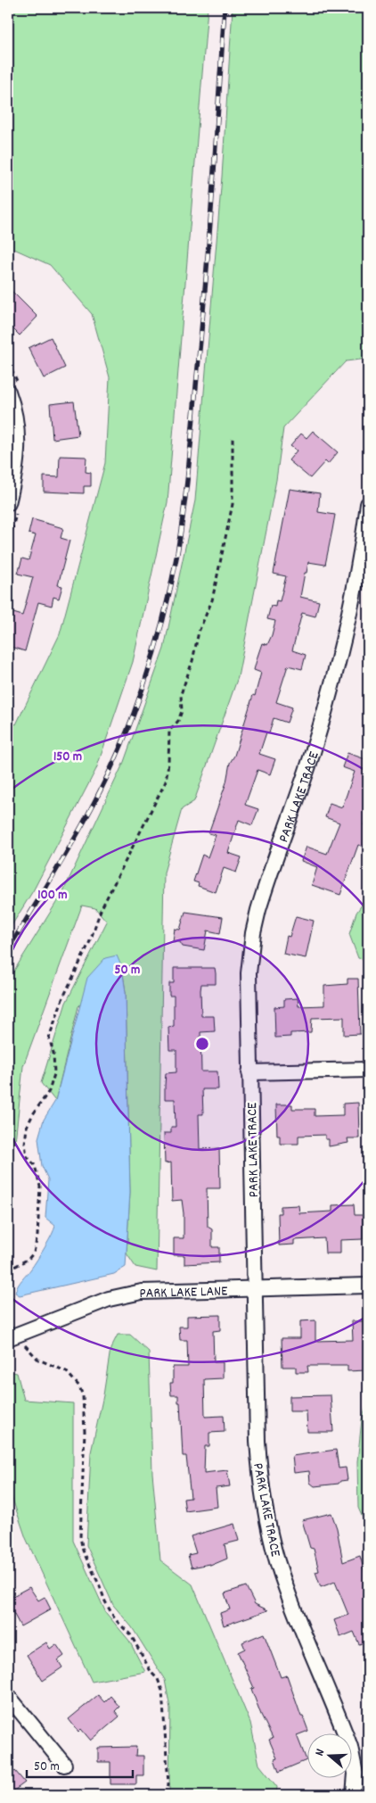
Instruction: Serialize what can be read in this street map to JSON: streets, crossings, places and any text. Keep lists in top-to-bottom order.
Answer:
{
  "streets": {
    "street": ["PARK LAKE TRACE", "PARK LAKE LANE"]
  },
  "crossings": [
    ["PARK LAKE TRACE", "PARK LAKE LANE"]
  ],
  "scale_bar": "50 m",
  "north": "left",
  "rings": ["150 m", "100 m", "50 m"]
}
